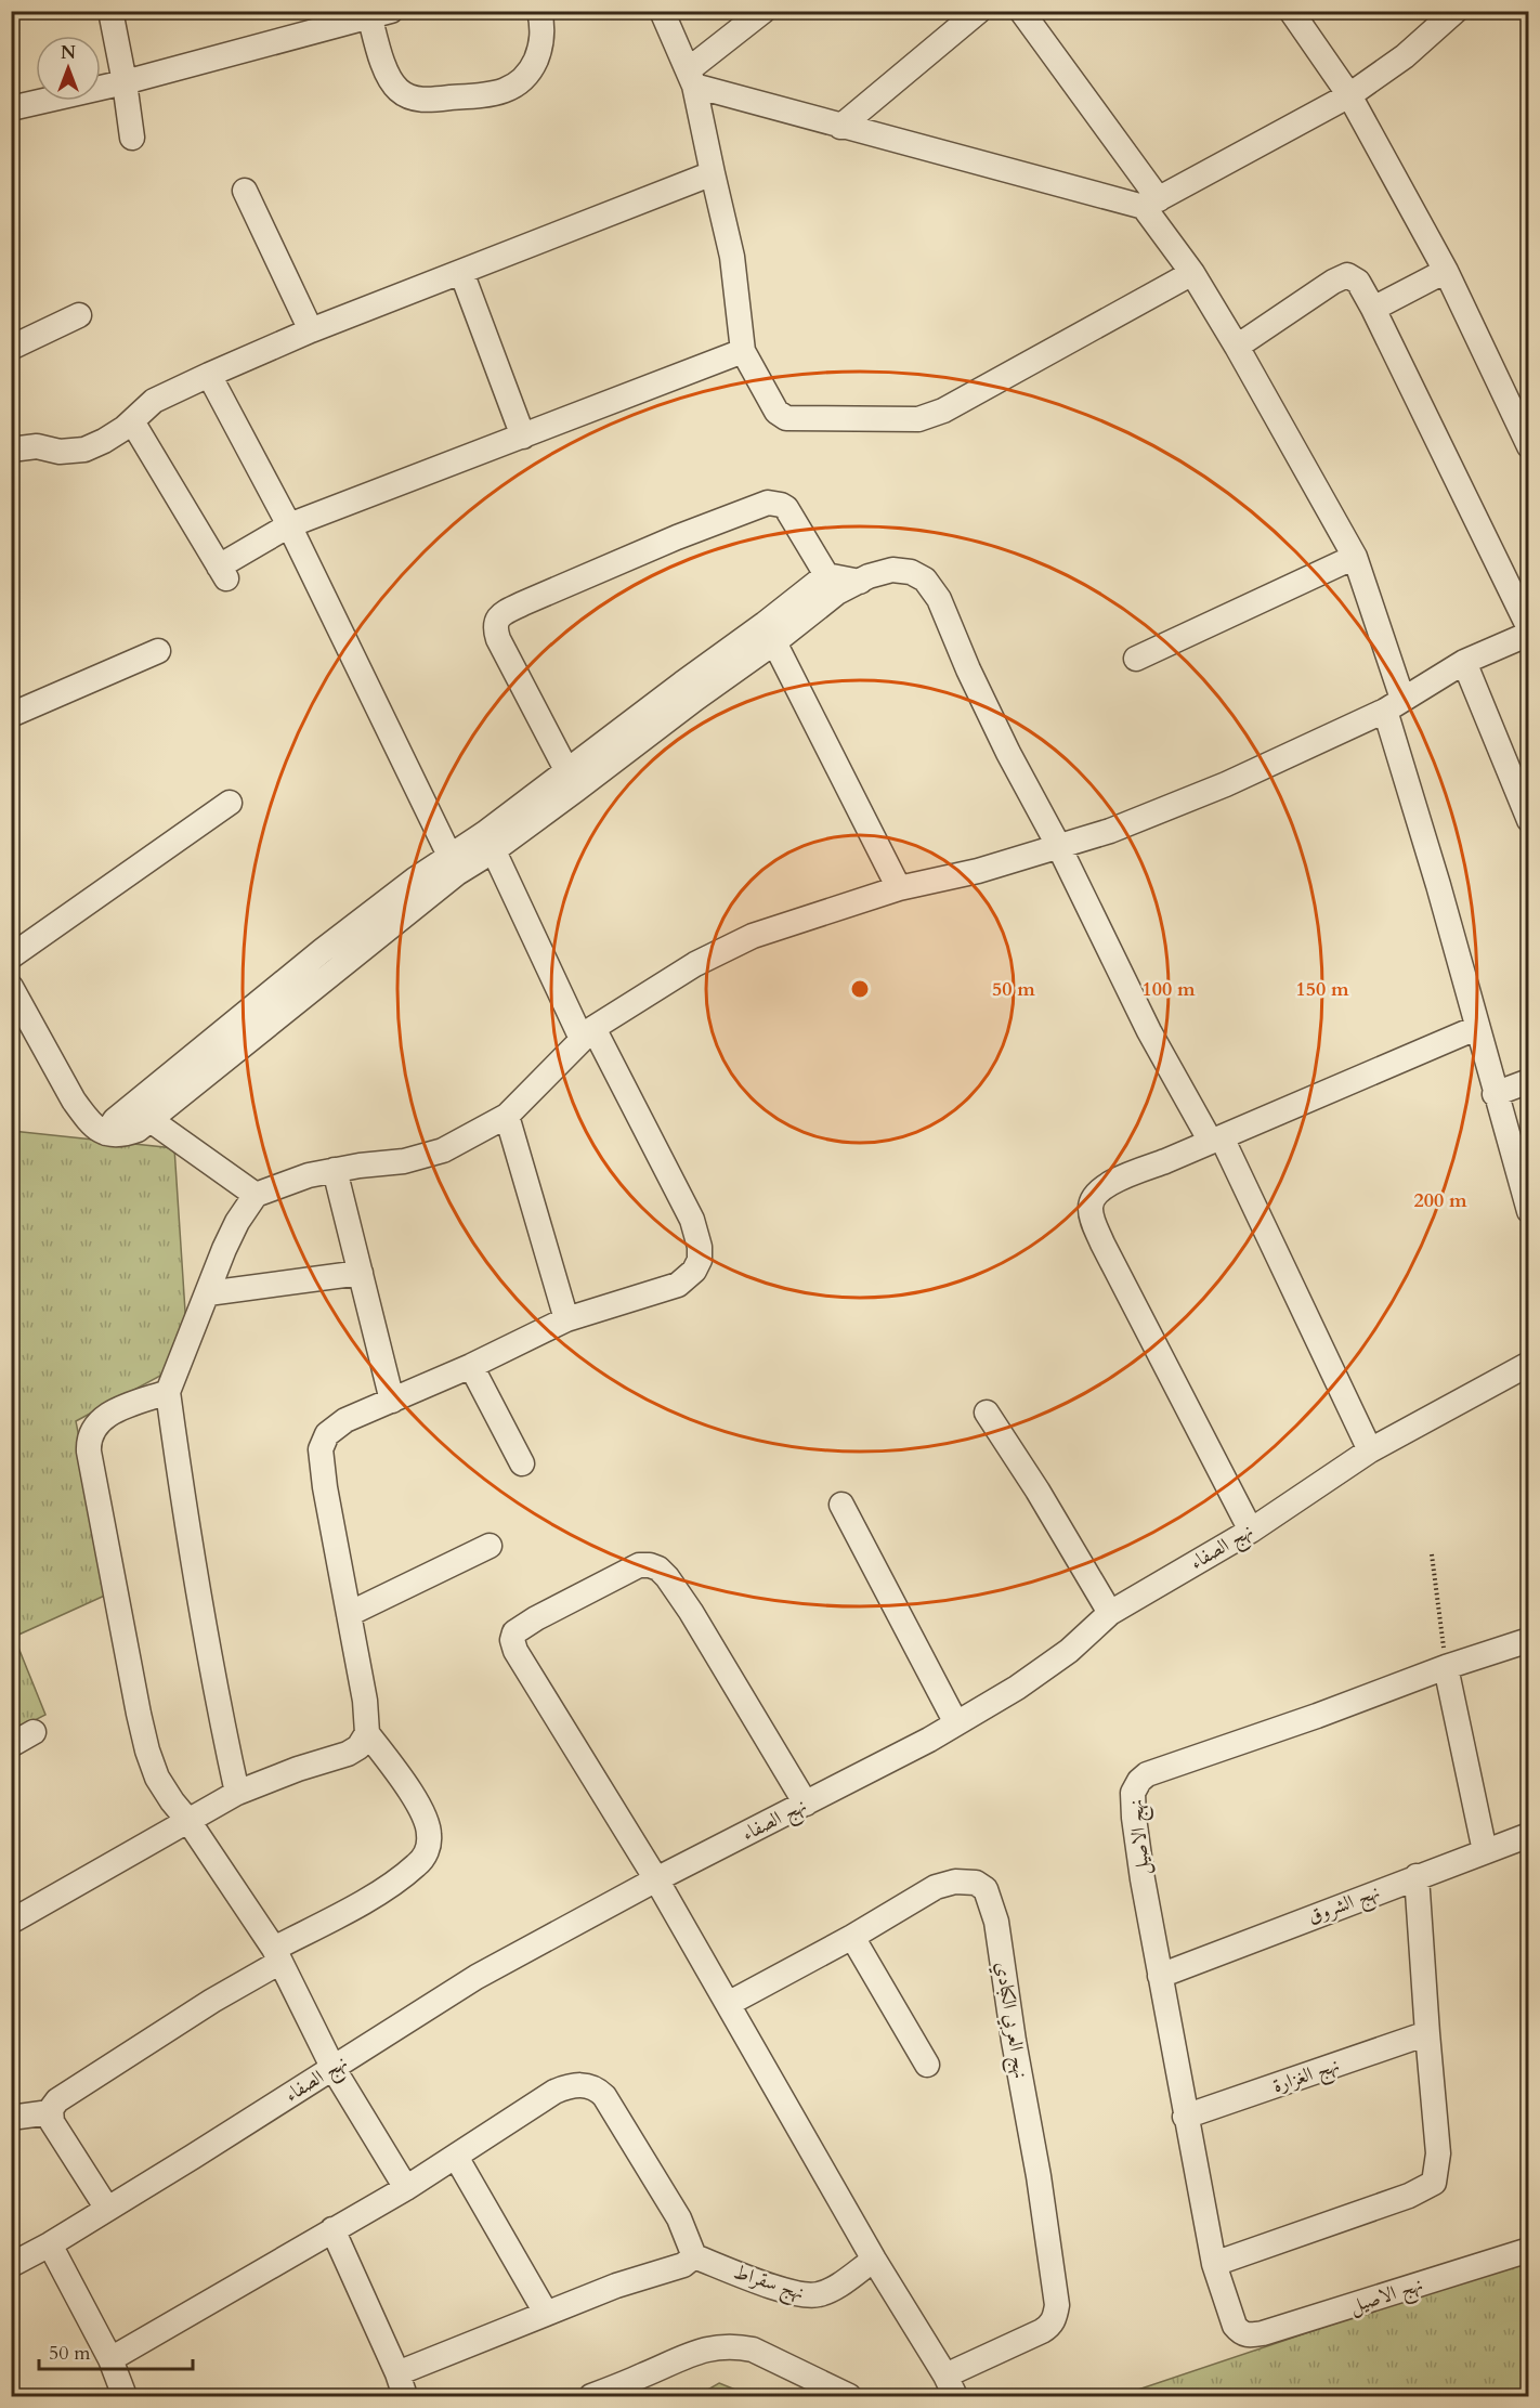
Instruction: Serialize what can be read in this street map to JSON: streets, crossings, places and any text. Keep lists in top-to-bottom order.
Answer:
{
  "streets": {
    "street": [
      "نهج الصفاء",
      "نهج الاصيل",
      "نهج الشروق",
      "نهج العربي الكبادي",
      "نهج الغزارة",
      "نهج سقراط"
    ]
  },
  "crossings": [
    ["نهج الاصيل", "نهج الشروق"],
    ["نهج الاصيل", "نهج الغزارة"]
  ],
  "scale_bar": "50 m",
  "north": "top",
  "rings": [
    "50 m",
    "100 m",
    "150 m",
    "200 m"
  ]
}
